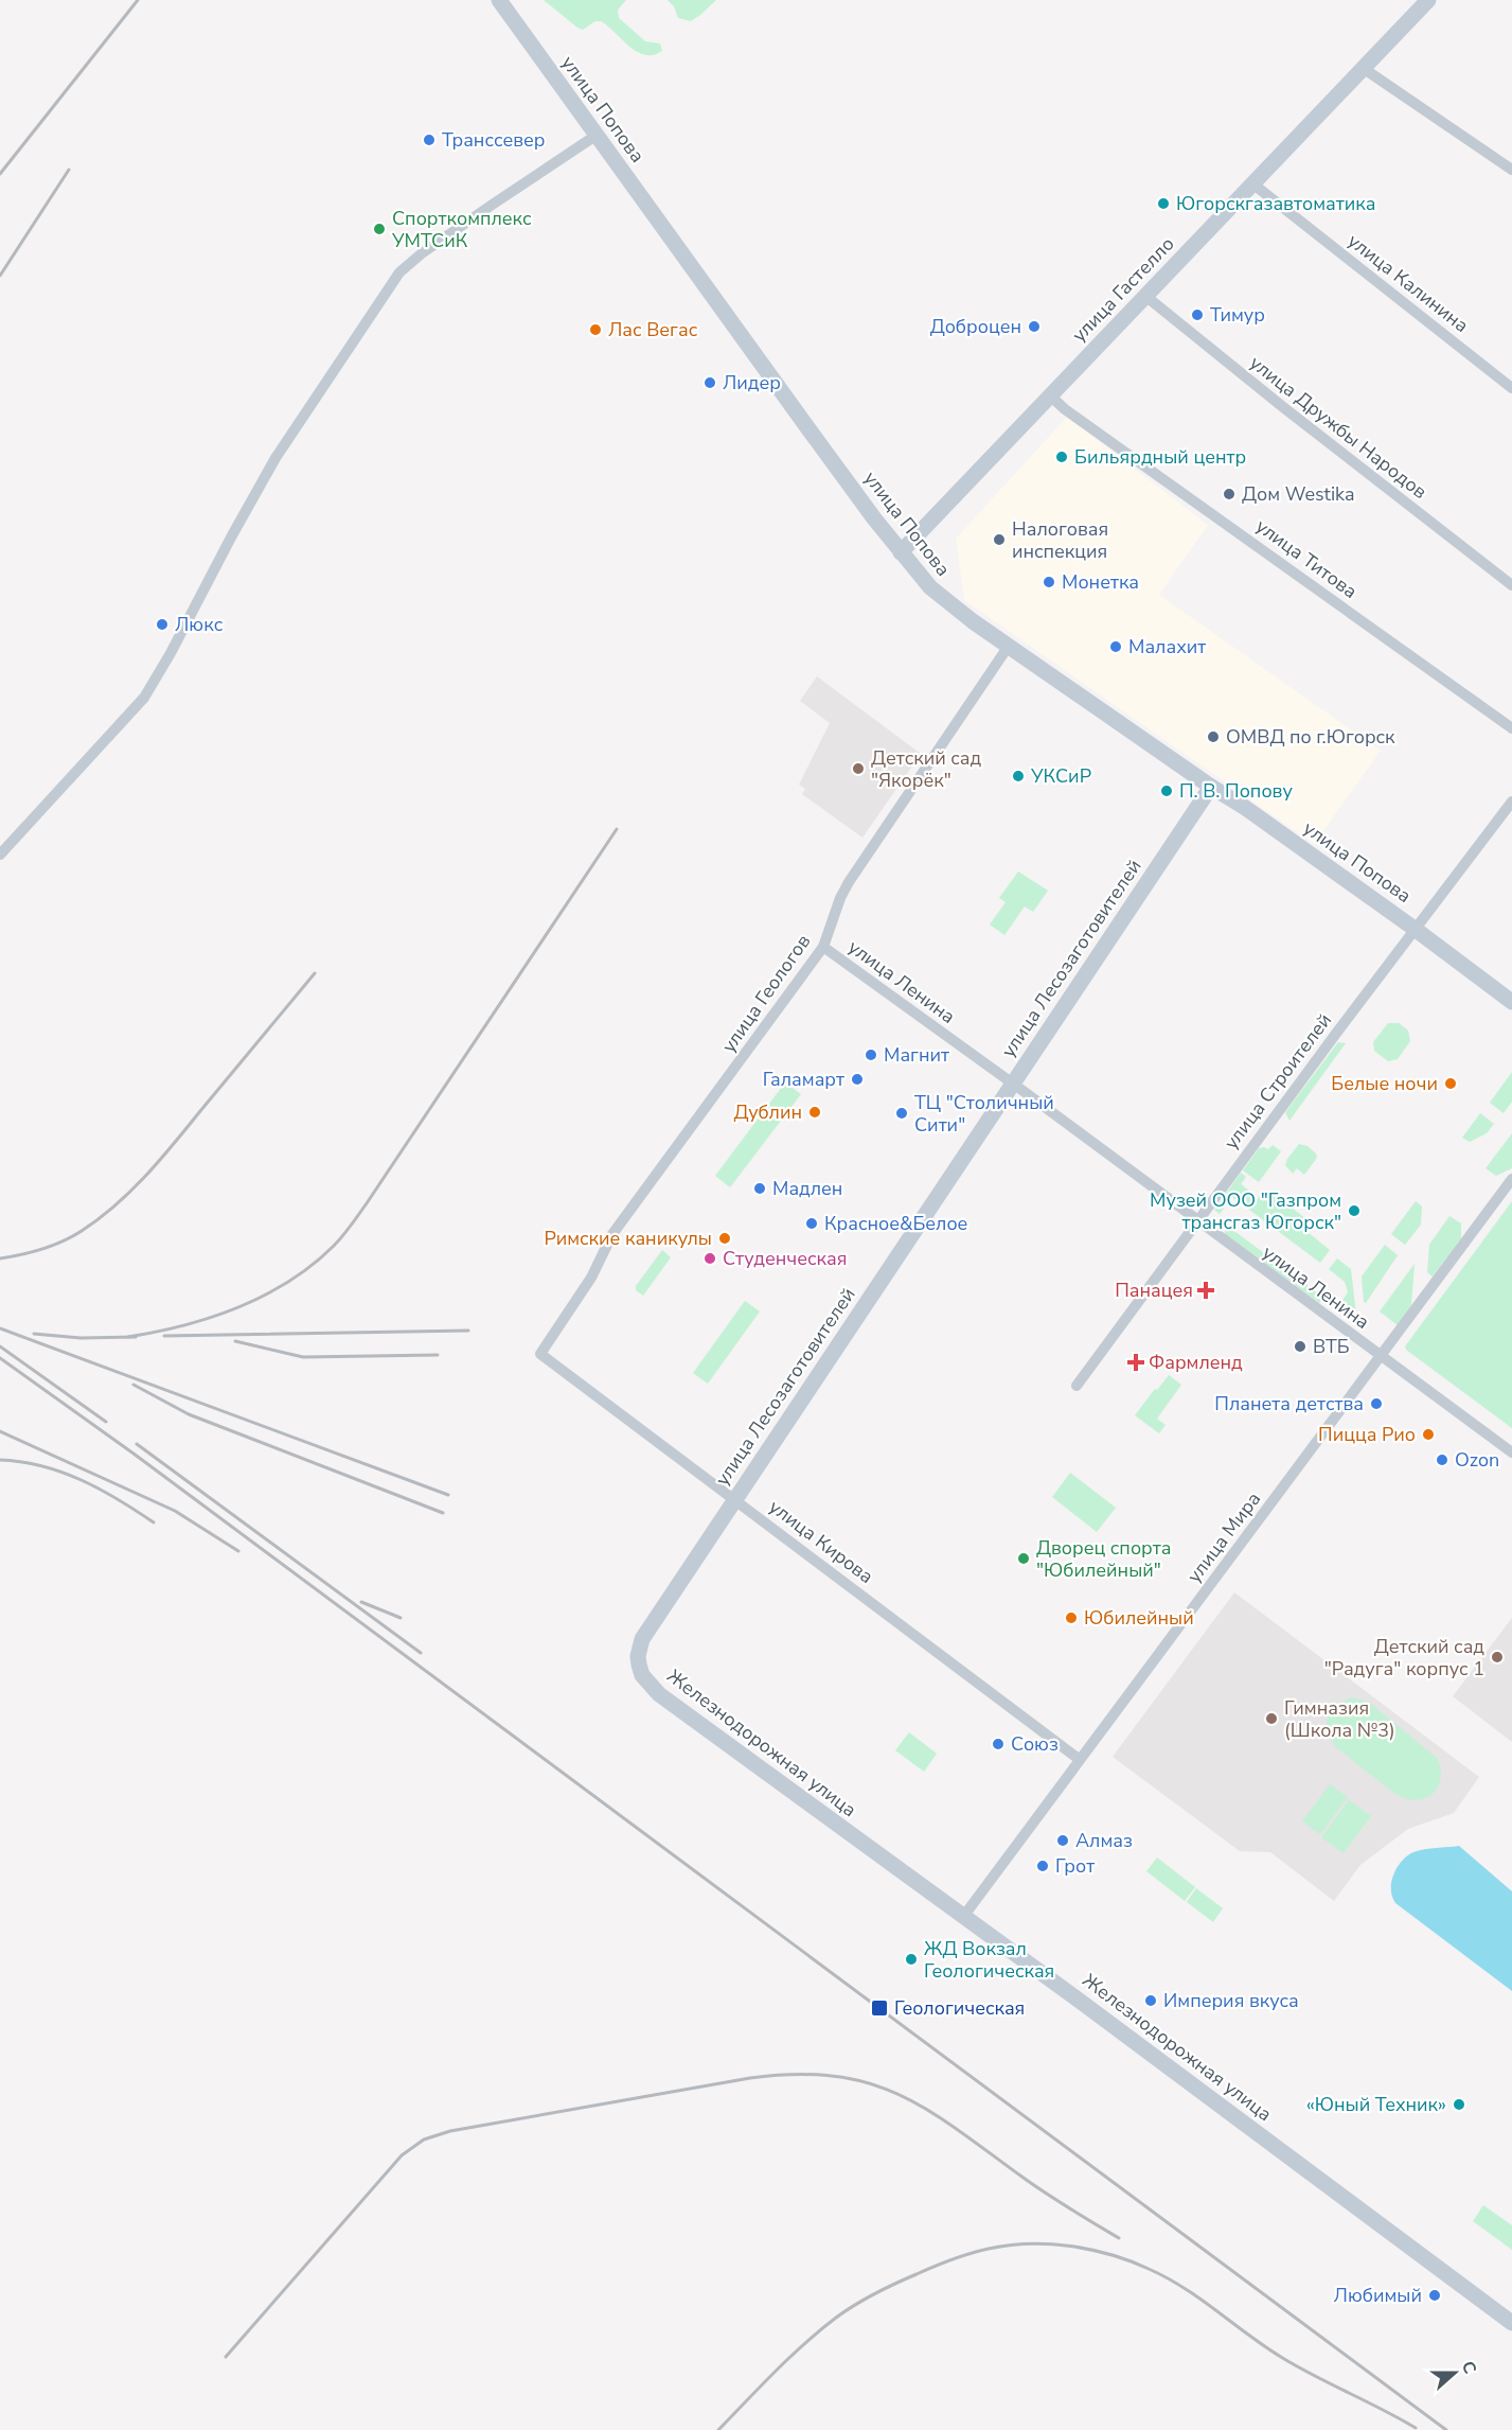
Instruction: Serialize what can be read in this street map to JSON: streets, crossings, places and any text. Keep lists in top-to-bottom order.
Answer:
{
  "streets": {
    "main road": [
      "улица Попова",
      "улица Гастелло",
      "улица Лесозаготовителей",
      "Железнодорожная улица"
    ],
    "street": [
      "улица Калинина",
      "улица Дружбы Народов",
      "улица Титова",
      "улица Ленина",
      "улица Геологов",
      "улица Строителей",
      "улица Мира",
      "улица Кирова"
    ]
  },
  "crossings": [
    ["улица Попова", "улица Гастелло"],
    ["улица Попова", "улица Лесозаготовителей"],
    ["улица Попова", "улица Геологов"],
    ["улица Попова", "улица Строителей"],
    ["улица Калинина", "улица Гастелло"],
    ["улица Гастелло", "улица Дружбы Народов"],
    ["улица Гастелло", "улица Титова"],
    ["улица Лесозаготовителей", "улица Ленина"],
    ["улица Лесозаготовителей", "улица Кирова"],
    ["улица Лесозаготовителей", "Железнодорожная улица"],
    ["улица Ленина", "улица Геологов"],
    ["улица Ленина", "улица Строителей"],
    ["улица Ленина", "улица Мира"],
    ["улица Геологов", "улица Кирова"],
    ["улица Мира", "улица Кирова"],
    ["улица Мира", "Железнодорожная улица"]
  ],
  "places": {
    "other": [
      "Транссевер",
      "Югорскгазавтоматика",
      "Спорткомплекс УМТСиК",
      "Тимур",
      "Доброцен",
      "Лас Вегас",
      "Лидер",
      "Бильярдный центр",
      "Дом Westika",
      "Налоговая инспекция",
      "Монетка",
      "Люкс",
      "Малахит",
      "ОМВД по г.Югорск",
      "Детский сад \"Якорёк\"",
      "УКСиР",
      "П. В. Попову",
      "Магнит",
      "Галамарт",
      "Белые ночи",
      "Дублин",
      "ТЦ \"Столичный Сити\"",
      "Мадлен",
      "Музей ООО \"Газпром трансгаз Югорск\"",
      "Красное&Белое",
      "Римские каникулы",
      "Студенческая",
      "ВТБ",
      "Планета детства",
      "Пицца Рио",
      "Ozon",
      "Дворец спорта \"Юбилейный\"",
      "Юбилейный",
      "Детский сад \"Радуга\" корпус 1",
      "Гимназия (Школа №3)",
      "Союз",
      "Алмаз",
      "Грот",
      "ЖД Вокзал Геологическая",
      "Империя вкуса",
      "«Юный Техник»",
      "Любимый"
    ],
    "health": ["Панацея", "Фармленд"],
    "transit": ["Геологическая"]
  },
  "north": "right"
}
